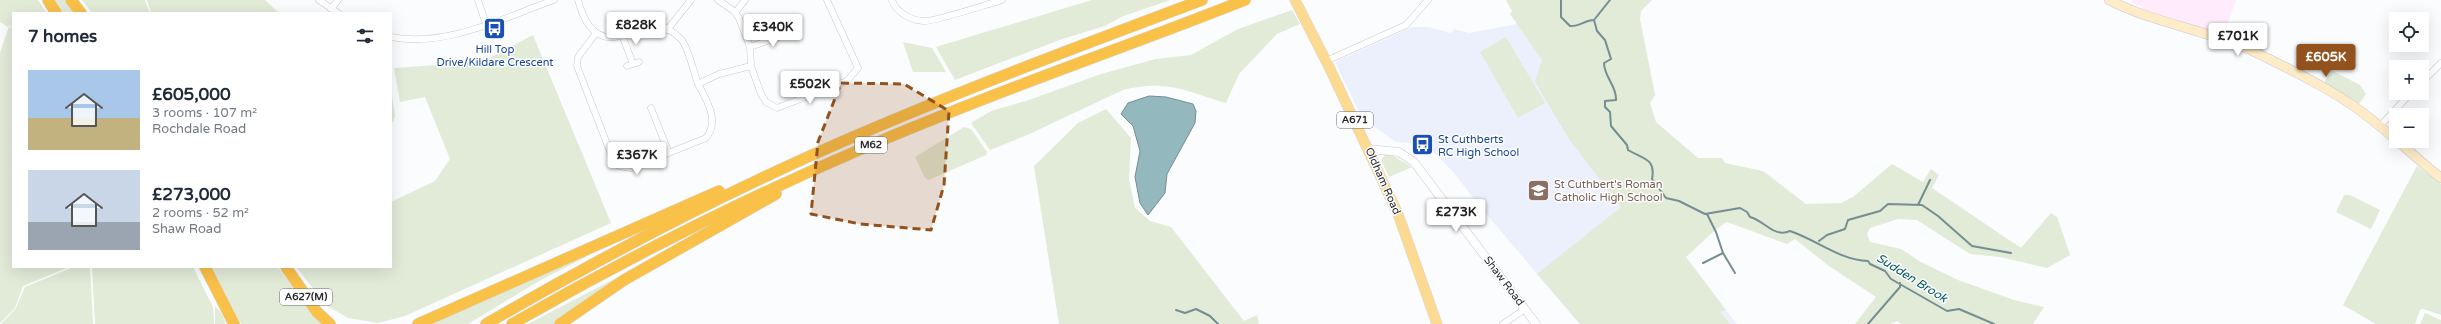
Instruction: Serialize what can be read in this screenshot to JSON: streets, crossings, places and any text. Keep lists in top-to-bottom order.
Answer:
{
  "streets": {
    "highway": ["M62", "A627(M)"],
    "main road": ["A671", "Oldham Road"],
    "street": ["Shaw Road"]
  },
  "crossings": [
    ["Oldham Road", "Shaw Road"]
  ],
  "water": ["Sudden Brook"],
  "places": {
    "bus stop": ["Hill Top Drive/Kildare Crescent", "St Cuthberts RC High School"],
    "school or university": ["St Cuthbert's Roman Catholic High School"]
  },
  "page": {
    "map_buttons": ["+", "−"],
    "price": [
      "£828K",
      "£340K",
      "£701K",
      "£605K",
      "£502K",
      "£367K",
      "£273K"
    ],
    "heading": "7 homes",
    "list": [
      {
        "name": "£605,000",
        "note": "3 rooms · 107 m² · Rochdale Road"
      },
      {
        "name": "£273,000",
        "note": "2 rooms · 52 m² · Shaw Road"
      }
    ]
  }
}
